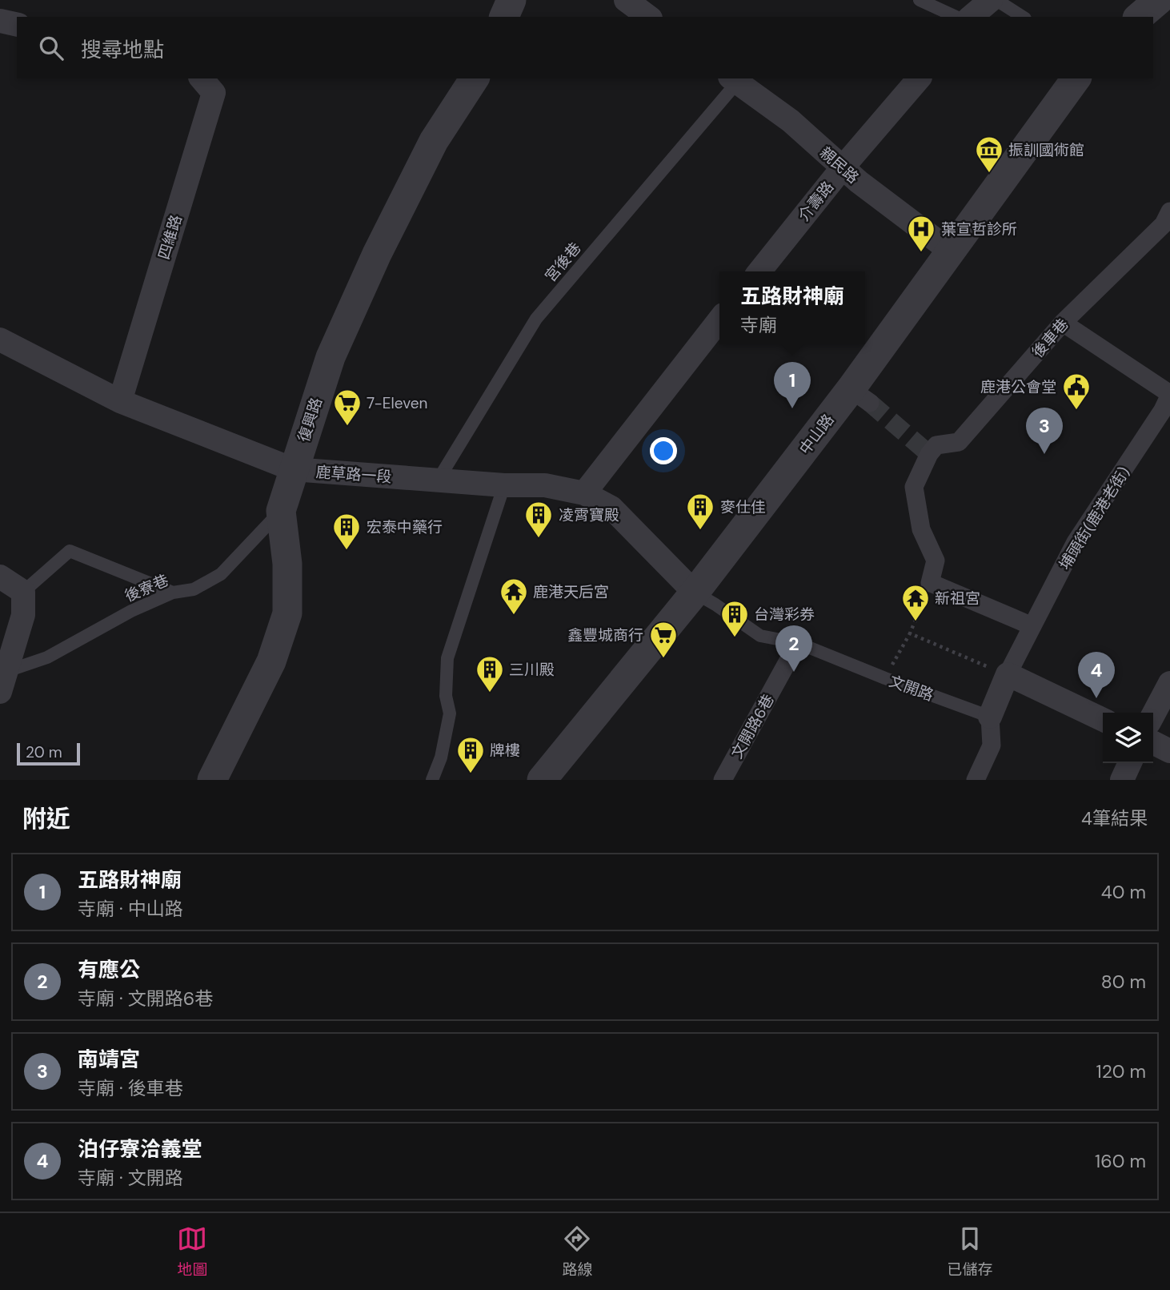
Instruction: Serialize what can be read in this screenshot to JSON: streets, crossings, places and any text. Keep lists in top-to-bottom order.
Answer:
{
  "streets": {
    "street": [
      "親民路",
      "介壽路",
      "四維路",
      "後車巷",
      "復興路",
      "中山路",
      "鹿草路一段",
      "埔頭街(鹿港老街)",
      "文開路6巷"
    ],
    "lane": ["宮後巷", "後寮巷", "文開路"]
  },
  "crossings": [
    ["親民路", "介壽路"],
    ["親民路", "宮後巷"],
    ["親民路", "中山路"],
    ["四維路", "鹿草路一段"],
    ["宮後巷", "鹿草路一段"],
    ["復興路", "鹿草路一段"],
    ["復興路", "後寮巷"],
    ["中山路", "鹿草路一段"],
    ["中山路", "文開路"],
    ["鹿草路一段", "文開路"],
    ["文開路", "文開路6巷"]
  ],
  "places": {
    "museum": ["振訓國術館"],
    "hospital": ["葉宣哲診所"],
    "public building": ["鹿港公會堂"],
    "supermarket": ["7-Eleven", "鑫豐城商行"],
    "building": [
      "麥仕佳",
      "凌霄寶殿",
      "宏泰中藥行",
      "台灣彩券",
      "三川殿",
      "牌樓"
    ],
    "temple": ["鹿港天后宮", "新祖宮"]
  },
  "scale_bar": "20 m",
  "page": {
    "search": "搜尋地點",
    "popup": ["五路財神廟", "寺廟"],
    "pins": [
      "1",
      "3",
      "2",
      "4"
    ],
    "scale": "20 m",
    "heading": ["附近", "4筆結果"],
    "list": [
      {
        "mark": "1",
        "name": "五路財神廟",
        "note": "寺廟 · 中山路",
        "value": "40 m"
      },
      {
        "mark": "2",
        "name": "有應公",
        "note": "寺廟 · 文開路6巷",
        "value": "80 m"
      },
      {
        "mark": "3",
        "name": "南靖宮",
        "note": "寺廟 · 後車巷",
        "value": "120 m"
      },
      {
        "mark": "4",
        "name": "泊仔寮洽義堂",
        "note": "寺廟 · 文開路",
        "value": "160 m"
      }
    ],
    "nav": ["地圖", "路線", "已儲存"]
  }
}
